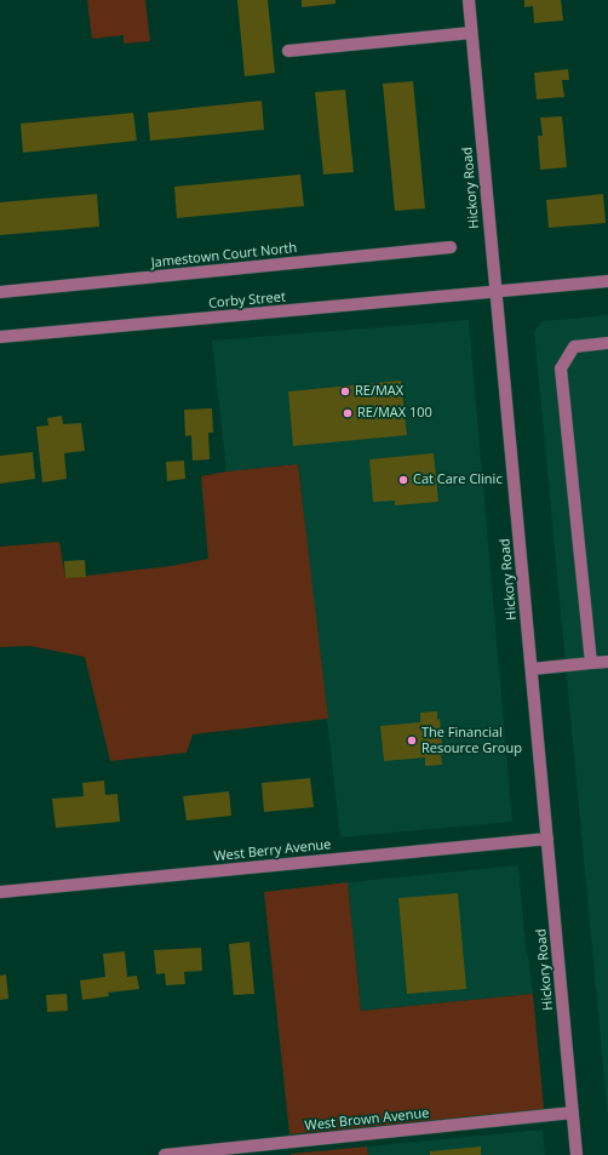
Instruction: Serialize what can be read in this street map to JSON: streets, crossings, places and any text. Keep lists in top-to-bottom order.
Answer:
{
  "streets": {
    "street": [
      "Hickory Road",
      "Jamestown Court North",
      "Corby Street",
      "West Berry Avenue",
      "West Brown Avenue"
    ]
  },
  "crossings": [
    ["Hickory Road", "Corby Street"],
    ["Hickory Road", "West Berry Avenue"],
    ["Hickory Road", "West Brown Avenue"]
  ],
  "places": [
    "RE/MAX",
    "RE/MAX 100",
    "Cat Care Clinic",
    "The Financial Resource Group"
  ]
}
